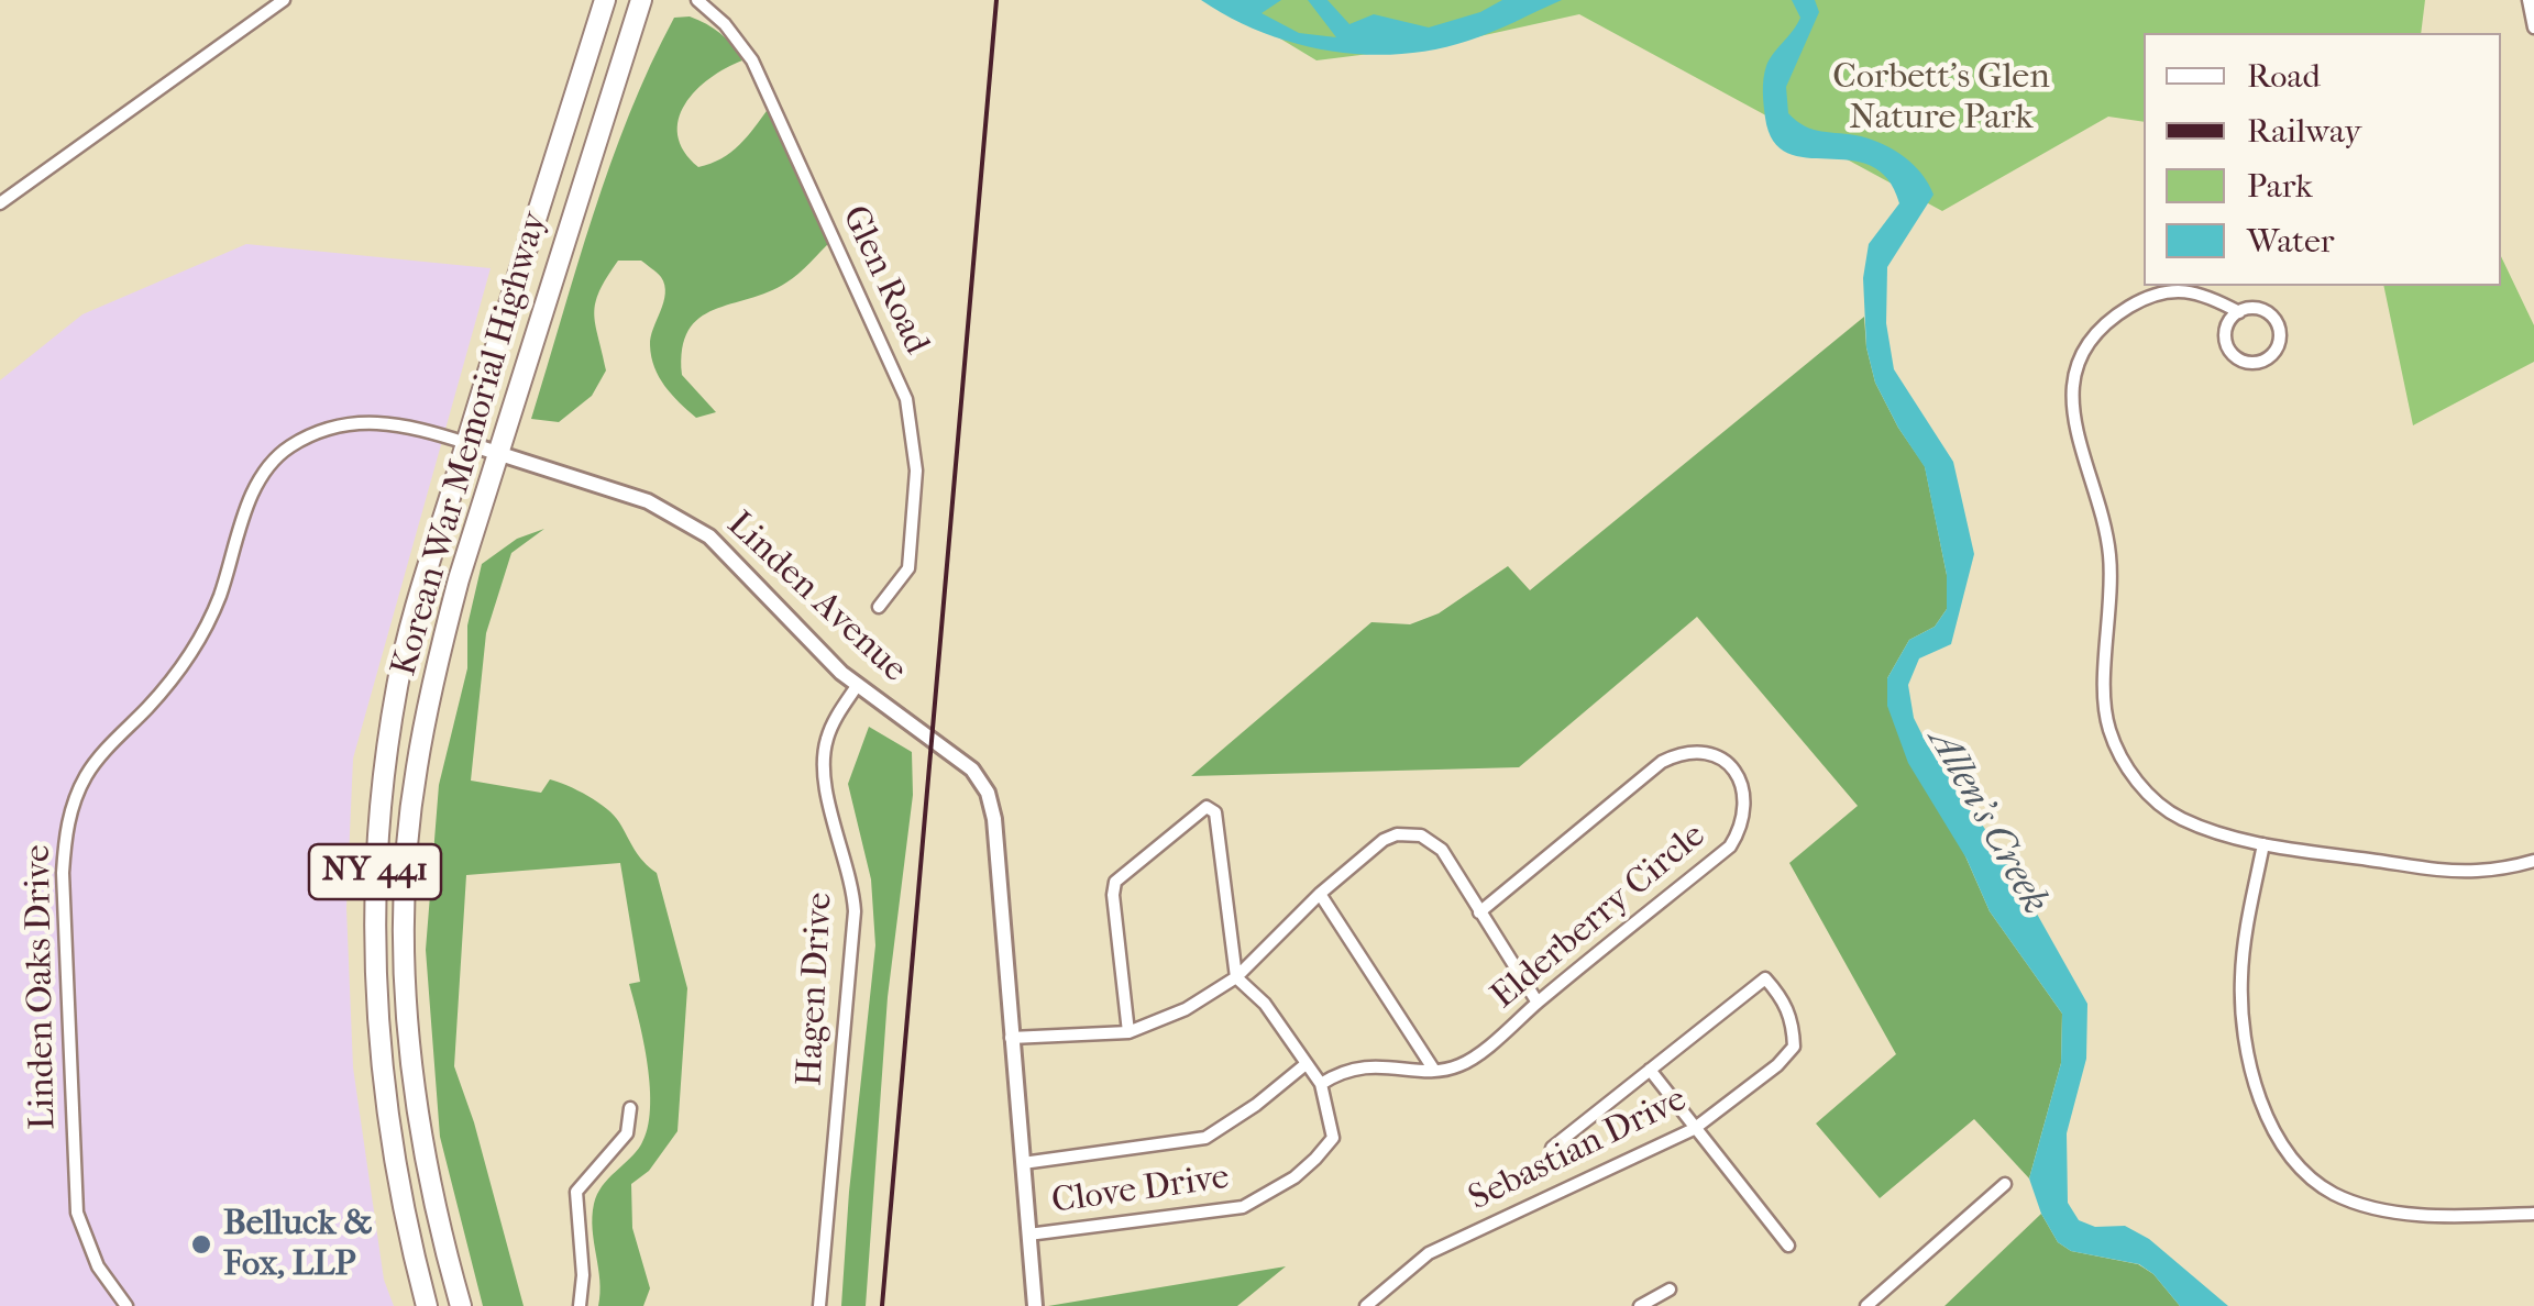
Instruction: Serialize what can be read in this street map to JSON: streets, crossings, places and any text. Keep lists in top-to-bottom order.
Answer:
{
  "streets": {
    "main road": ["Korean War Memorial Highway", "NY 441"],
    "street": [
      "Glen Road",
      "Linden Avenue",
      "Elderberry Circle",
      "Linden Oaks Drive",
      "Hagen Drive",
      "Sebastian Drive",
      "Clove Drive"
    ]
  },
  "crossings": [
    ["Korean War Memorial Highway", "Linden Avenue"],
    ["Korean War Memorial Highway", "Linden Oaks Drive"],
    ["Linden Avenue", "Linden Oaks Drive"],
    ["Linden Avenue", "Hagen Drive"],
    ["Linden Avenue", "Clove Drive"],
    ["Elderberry Circle", "Clove Drive"]
  ],
  "water": ["Allen's Creek"],
  "parks": ["Corbett's Glen Nature Park"],
  "places": ["Belluck & Fox, LLP"],
  "legend": [
    "Road",
    "Railway",
    "Park",
    "Water"
  ]
}
